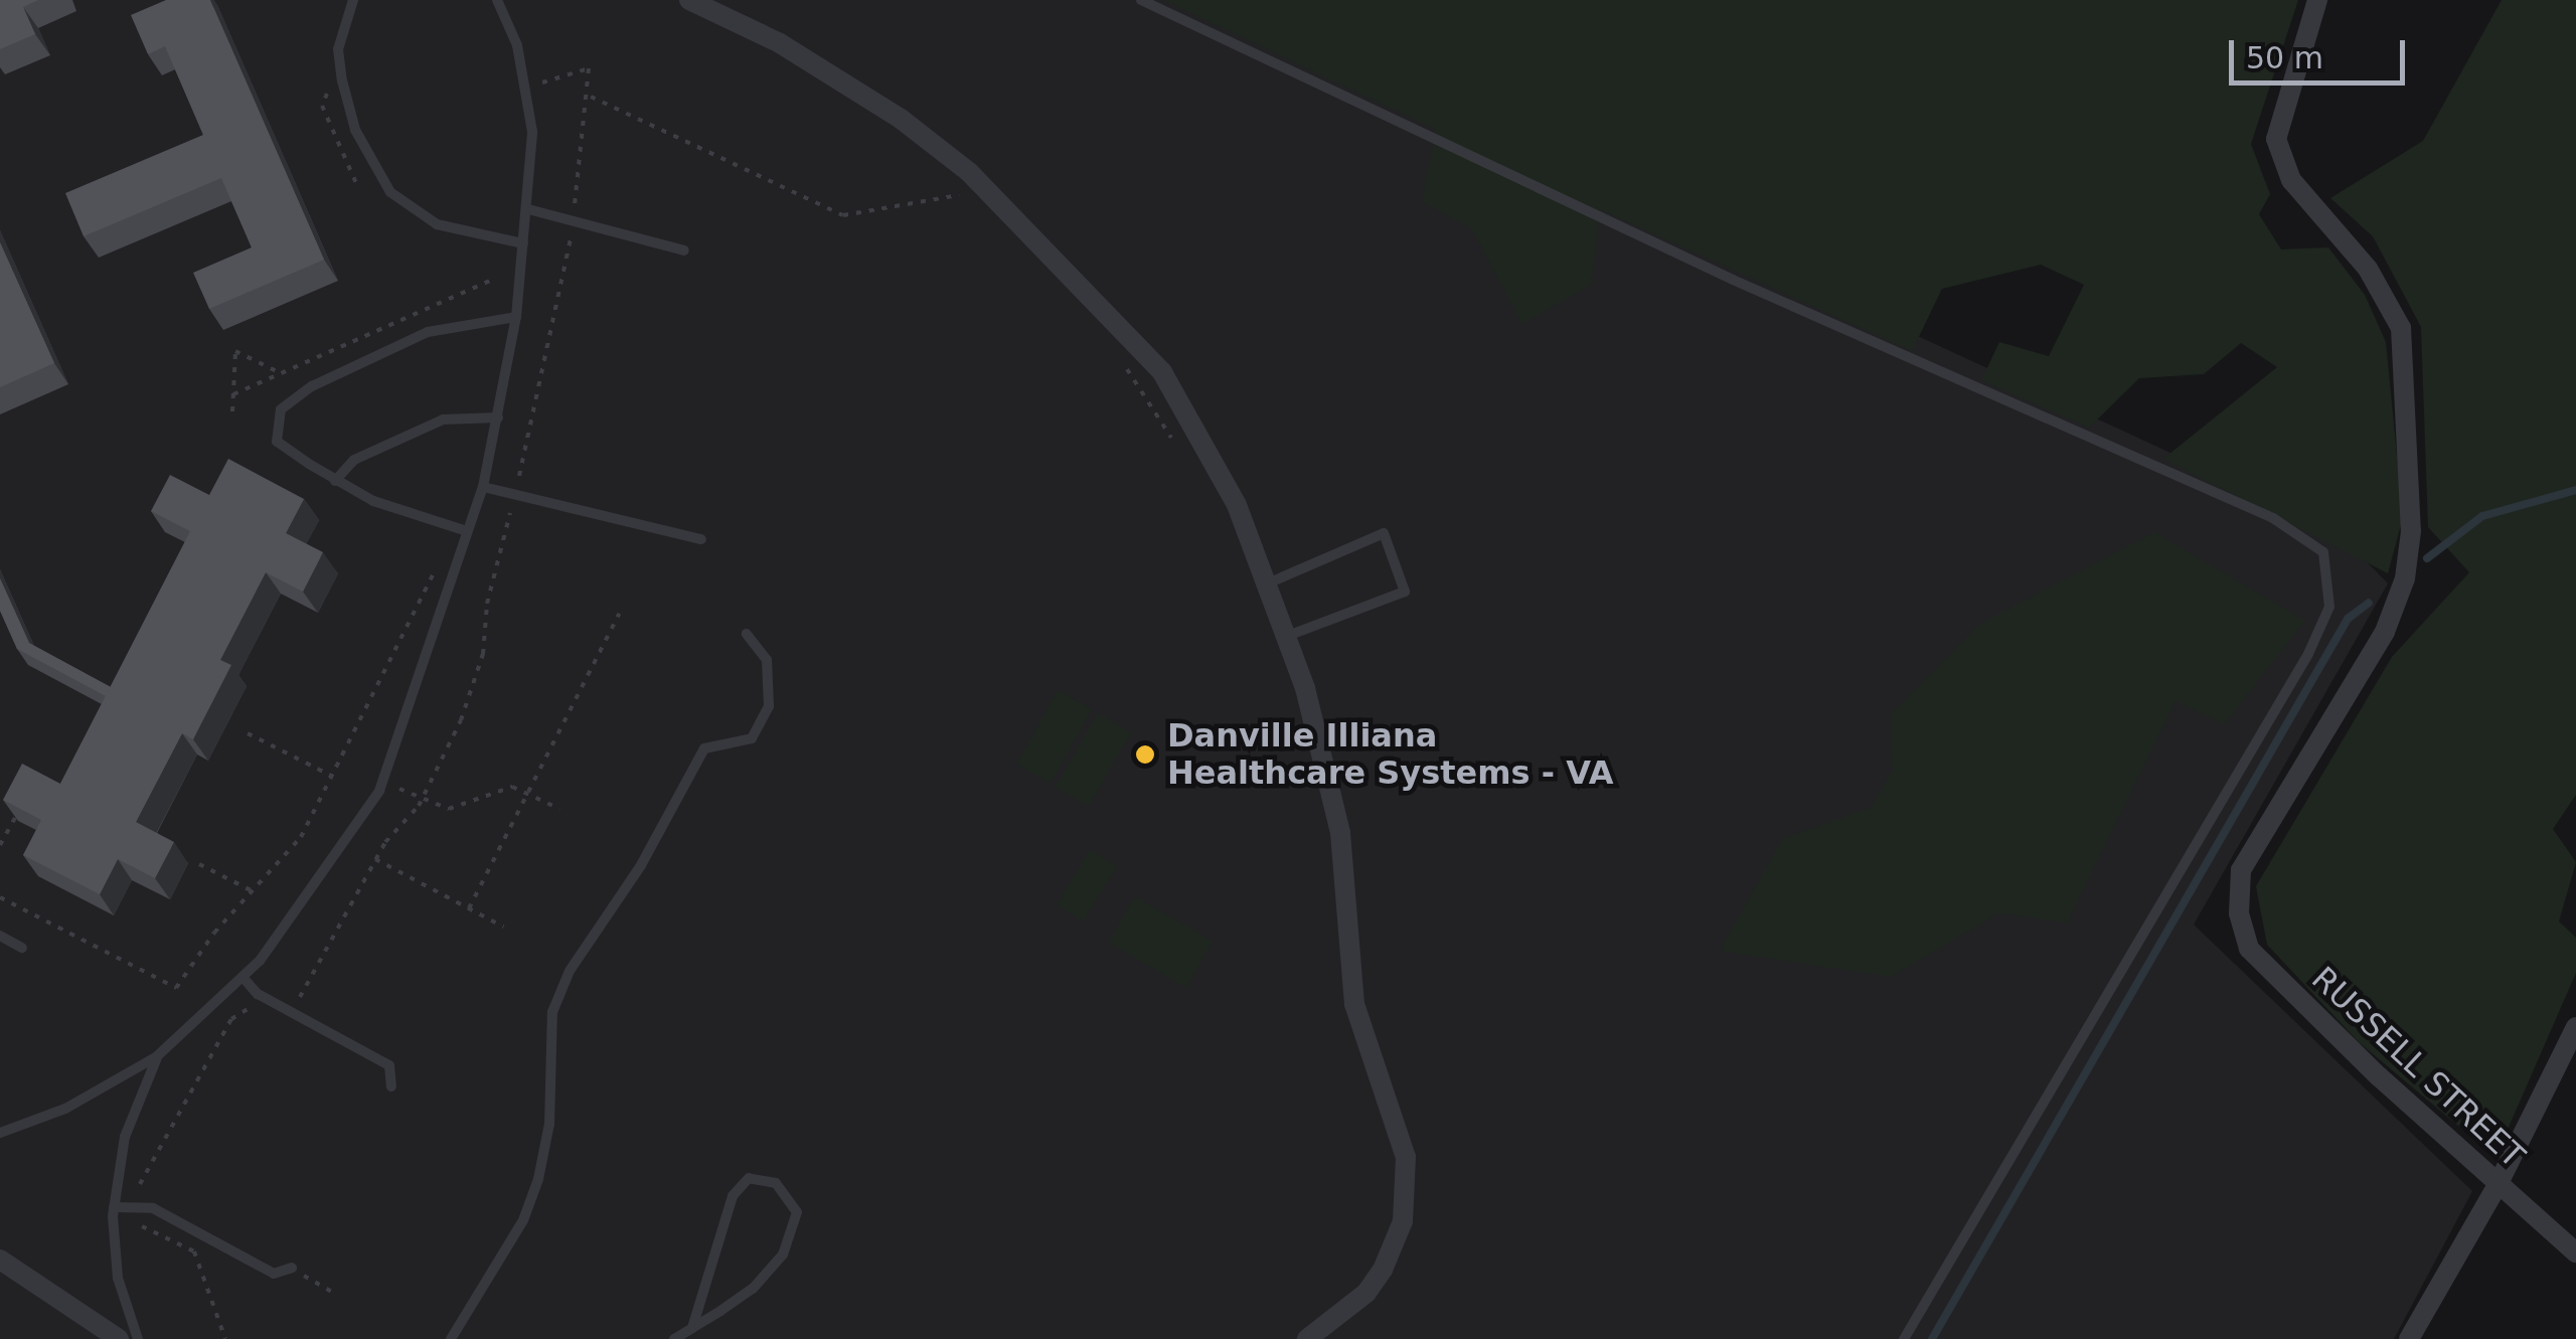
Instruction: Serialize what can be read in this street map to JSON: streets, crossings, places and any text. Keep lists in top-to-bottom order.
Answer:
{
  "streets": {
    "street": ["RUSSELL STREET"]
  },
  "places": ["Danville Illiana Healthcare Systems - VA"],
  "scale_bar": "50 m"
}
